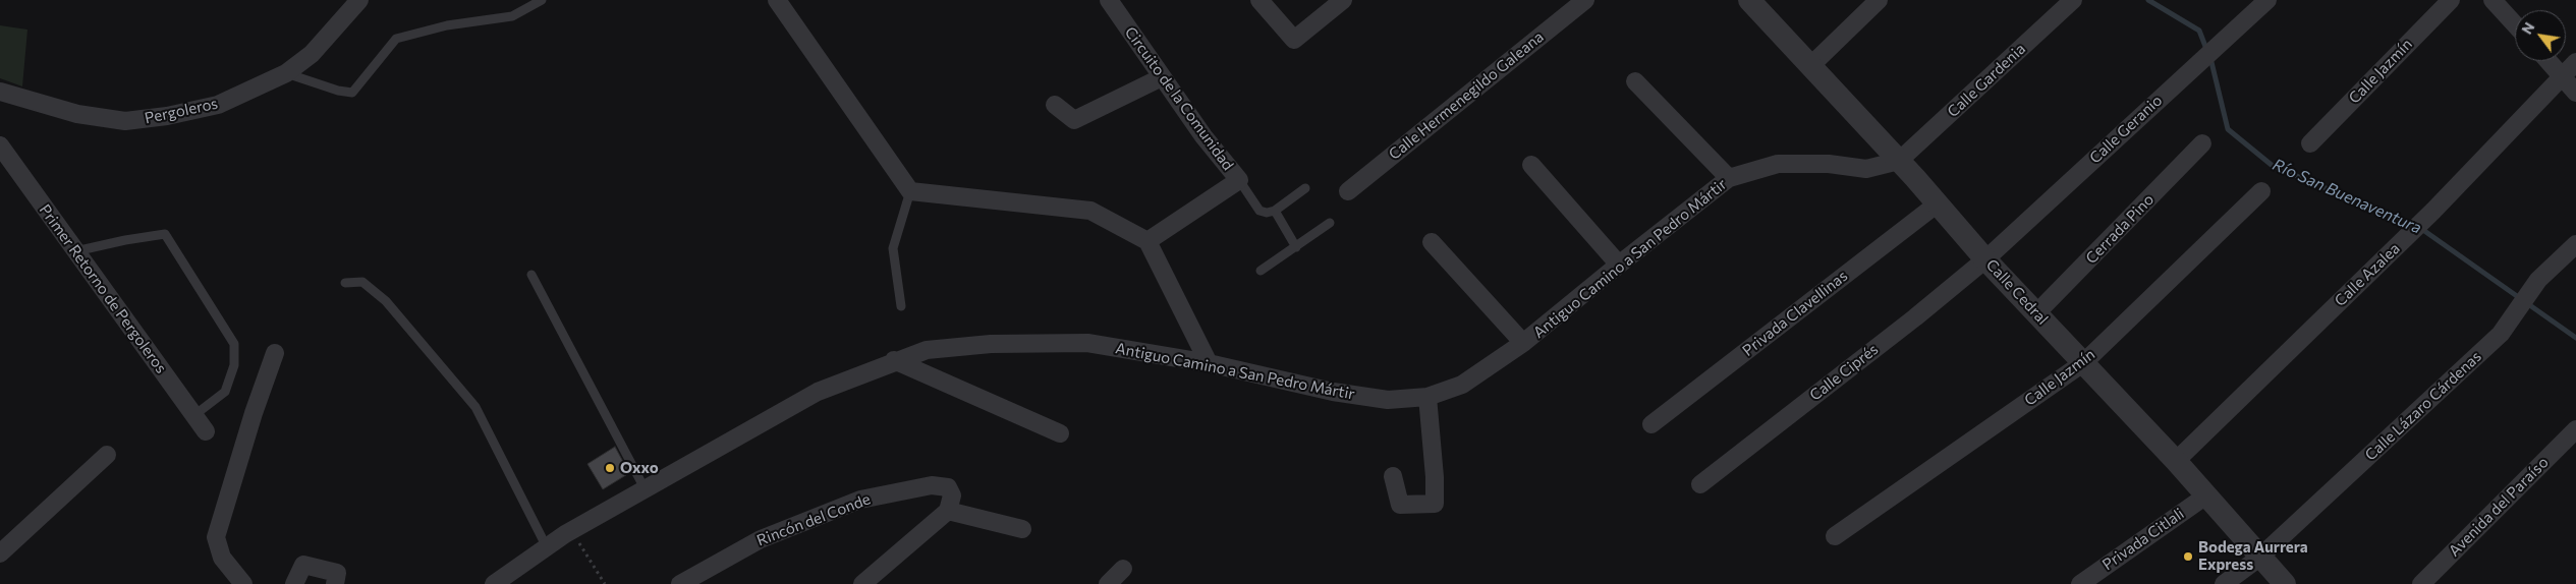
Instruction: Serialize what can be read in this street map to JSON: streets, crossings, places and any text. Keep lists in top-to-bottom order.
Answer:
{
  "streets": {
    "street": [
      "Calle Jazmín",
      "Calle Gardenia",
      "Calle Hermenegildo Galeana",
      "Circuito de la Comunidad",
      "Pergoleros",
      "Calle Geranio",
      "Cerrada Pino",
      "Antiguo Camino a San Pedro Mártir",
      "Calle Azalea",
      "Primer Retorno de Pergoleros",
      "Calle Cedral",
      "Privada Clavellinas",
      "Calle Ciprés",
      "Calle Lázaro Cárdenas",
      "Avenida del Paraíso",
      "Rincón del Conde",
      "Privada Citlali"
    ]
  },
  "crossings": [
    ["Calle Jazmín", "Calle Cedral"],
    ["Calle Gardenia", "Antiguo Camino a San Pedro Mártir"],
    ["Calle Gardenia", "Calle Cedral"],
    ["Calle Geranio", "Calle Cedral"],
    ["Calle Geranio", "Calle Ciprés"],
    ["Cerrada Pino", "Calle Cedral"],
    ["Antiguo Camino a San Pedro Mártir", "Calle Cedral"],
    ["Calle Azalea", "Calle Cedral"],
    ["Calle Cedral", "Privada Clavellinas"],
    ["Calle Cedral", "Calle Ciprés"],
    ["Calle Cedral", "Calle Lázaro Cárdenas"],
    ["Calle Cedral", "Privada Citlali"]
  ],
  "water": ["Río San Buenaventura"],
  "places": ["Oxxo", "Bodega Aurrera Express"],
  "north": "top left"
}
